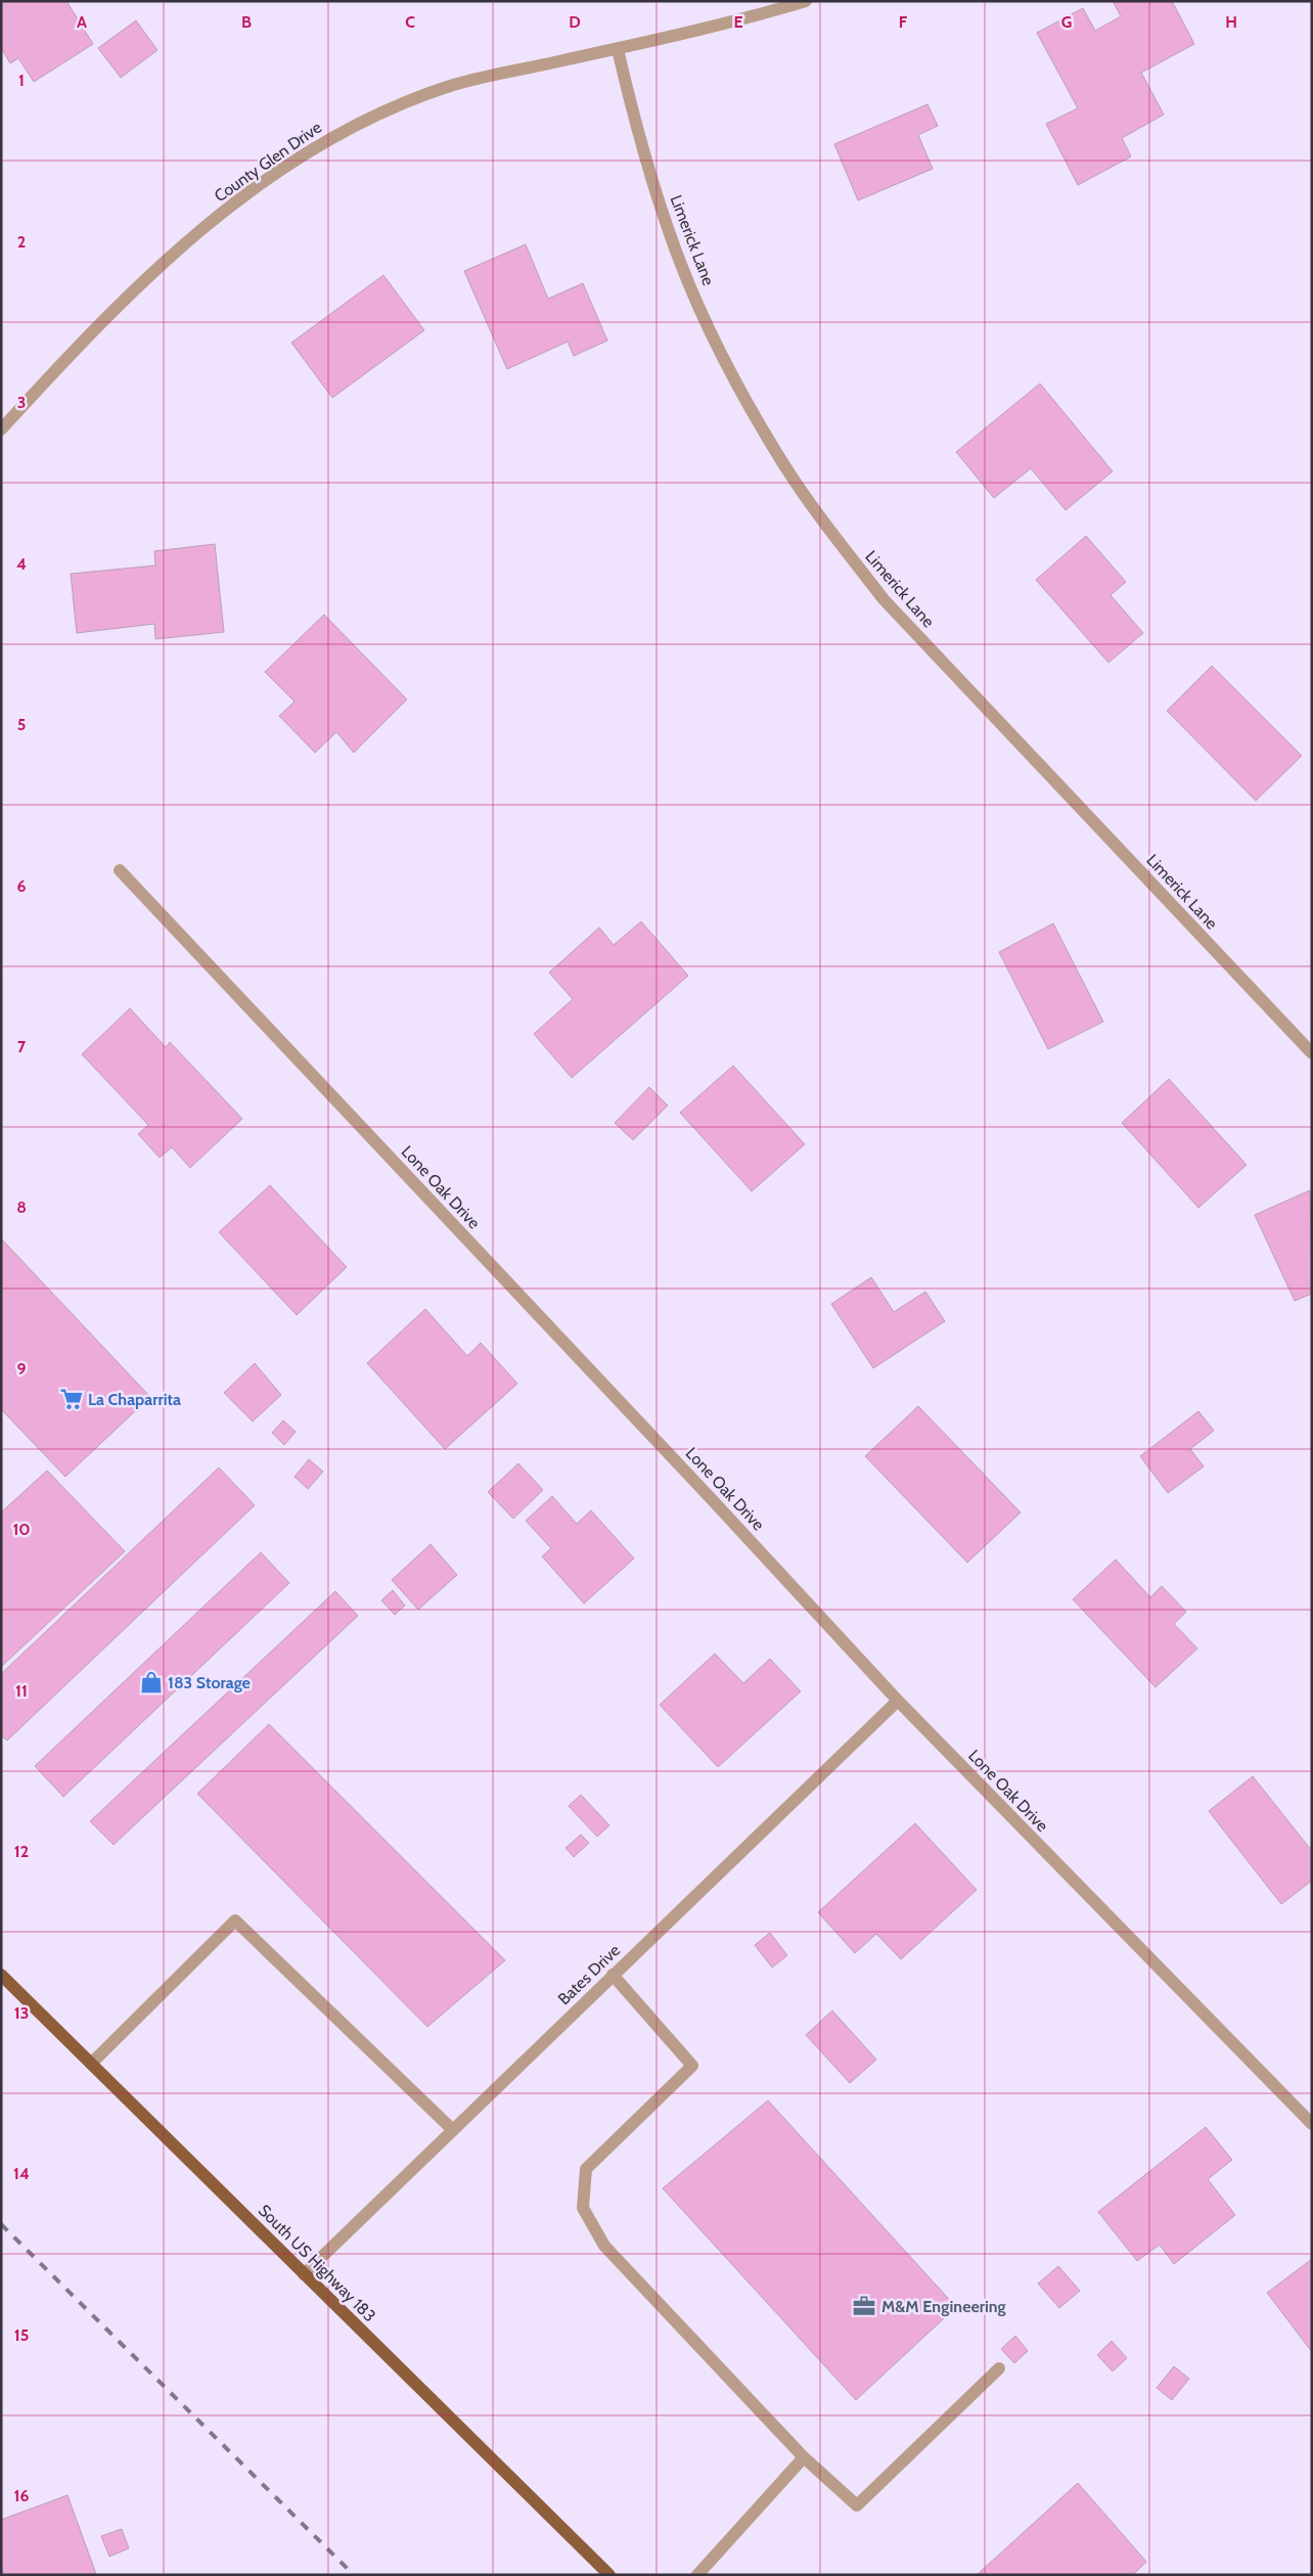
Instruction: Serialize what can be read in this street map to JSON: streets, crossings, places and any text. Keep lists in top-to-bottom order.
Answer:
{
  "streets": {
    "main road": ["South US Highway 183"],
    "street": [
      "County Glen Drive",
      "Limerick Lane",
      "Lone Oak Drive",
      "Bates Drive"
    ]
  },
  "crossings": [
    ["County Glen Drive", "Limerick Lane"],
    ["Lone Oak Drive", "Bates Drive"],
    ["Bates Drive", "South US Highway 183"]
  ],
  "places": {
    "supermarket": ["La Chaparrita"],
    "shop": ["183 Storage"],
    "office": ["M&M Engineering"]
  },
  "grid": {
    "columns": [
      "A",
      "B",
      "C",
      "D",
      "E",
      "F",
      "G",
      "H"
    ],
    "rows": [
      "1",
      "2",
      "3",
      "4",
      "5",
      "6",
      "7",
      "8",
      "9",
      "10",
      "11",
      "12",
      "13",
      "14",
      "15",
      "16"
    ]
  }
}
